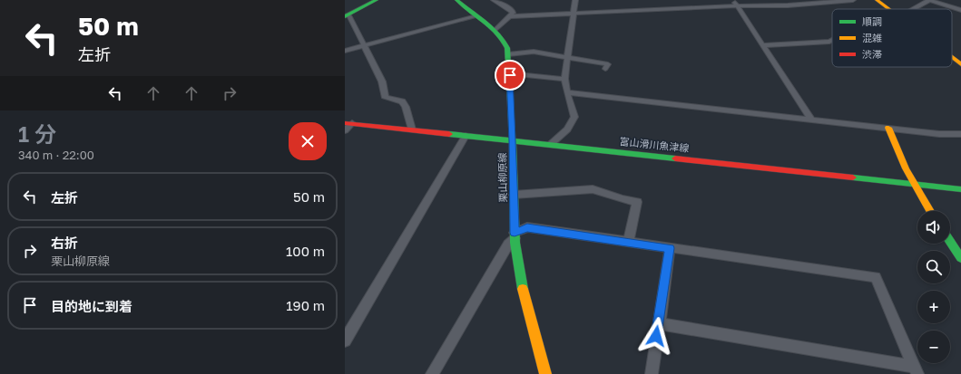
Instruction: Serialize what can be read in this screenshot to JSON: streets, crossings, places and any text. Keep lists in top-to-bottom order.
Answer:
{
  "streets": {
    "main road": ["富山滑川魚津線", "栗山柳原線"]
  },
  "crossings": [
    ["富山滑川魚津線", "栗山柳原線"]
  ],
  "legend": ["順調", "混雑", "渋滞"],
  "page": {
    "turn": ["50 m", "左折"],
    "heading": ["1 分", "340 m · 22:00"],
    "list": [
      {
        "name": "左折",
        "value": "50 m"
      },
      {
        "name": "右折",
        "note": "栗山柳原線",
        "value": "100 m"
      },
      {
        "name": "目的地に到着",
        "value": "190 m"
      }
    ],
    "map_buttons": ["+", "−"]
  }
}
